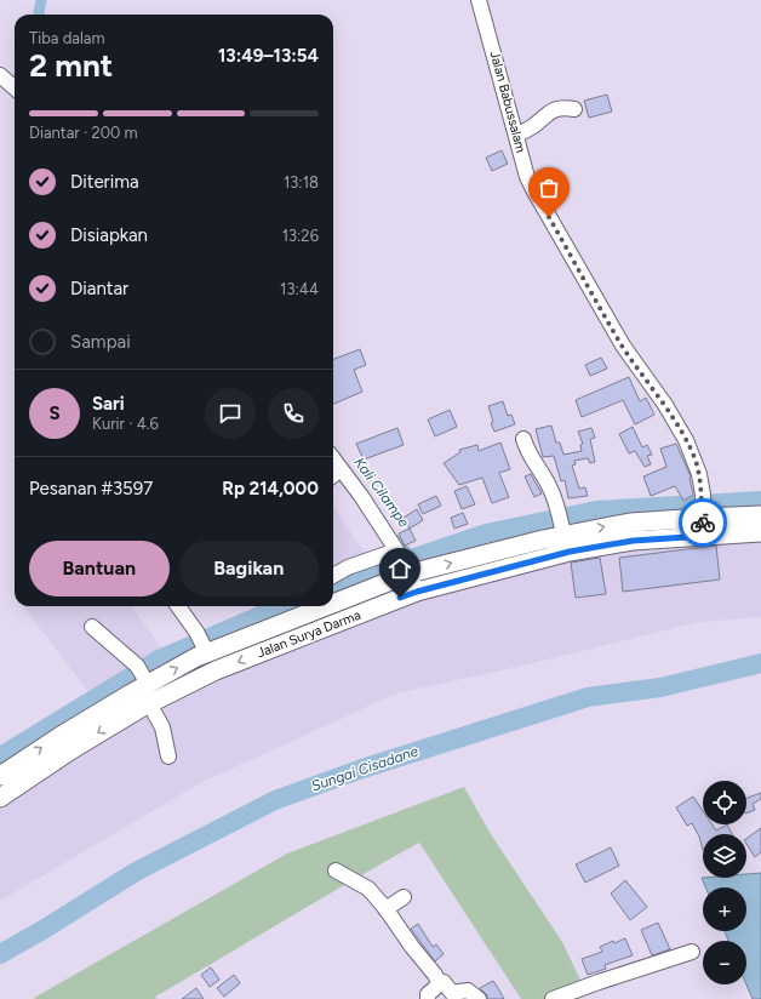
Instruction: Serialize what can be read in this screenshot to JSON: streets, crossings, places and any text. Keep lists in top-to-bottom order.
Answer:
{
  "streets": {
    "main road": ["Jalan Surya Darma"],
    "street": ["Jalan Babussalam"]
  },
  "crossings": [
    ["Jalan Babussalam", "Jalan Surya Darma"]
  ],
  "water": ["Kali Cilampe", "Sungai Cisadane"],
  "page": {
    "heading": ["2 mnt", "Tiba dalam", "13:49–13:54"],
    "panel": [
      "Sari",
      "Kurir · 4.6",
      "Pesanan #3597",
      "Rp 214,000"
    ],
    "bar": "Diantar · 200 m",
    "list": [
      ["Diterima", "13:18"],
      ["Disiapkan", "13:26"],
      ["Diantar", "13:44"],
      "Sampai"
    ],
    "round": "S",
    "buttons": ["Bantuan", "Bagikan"],
    "map_buttons": ["+", "−"]
  }
}
